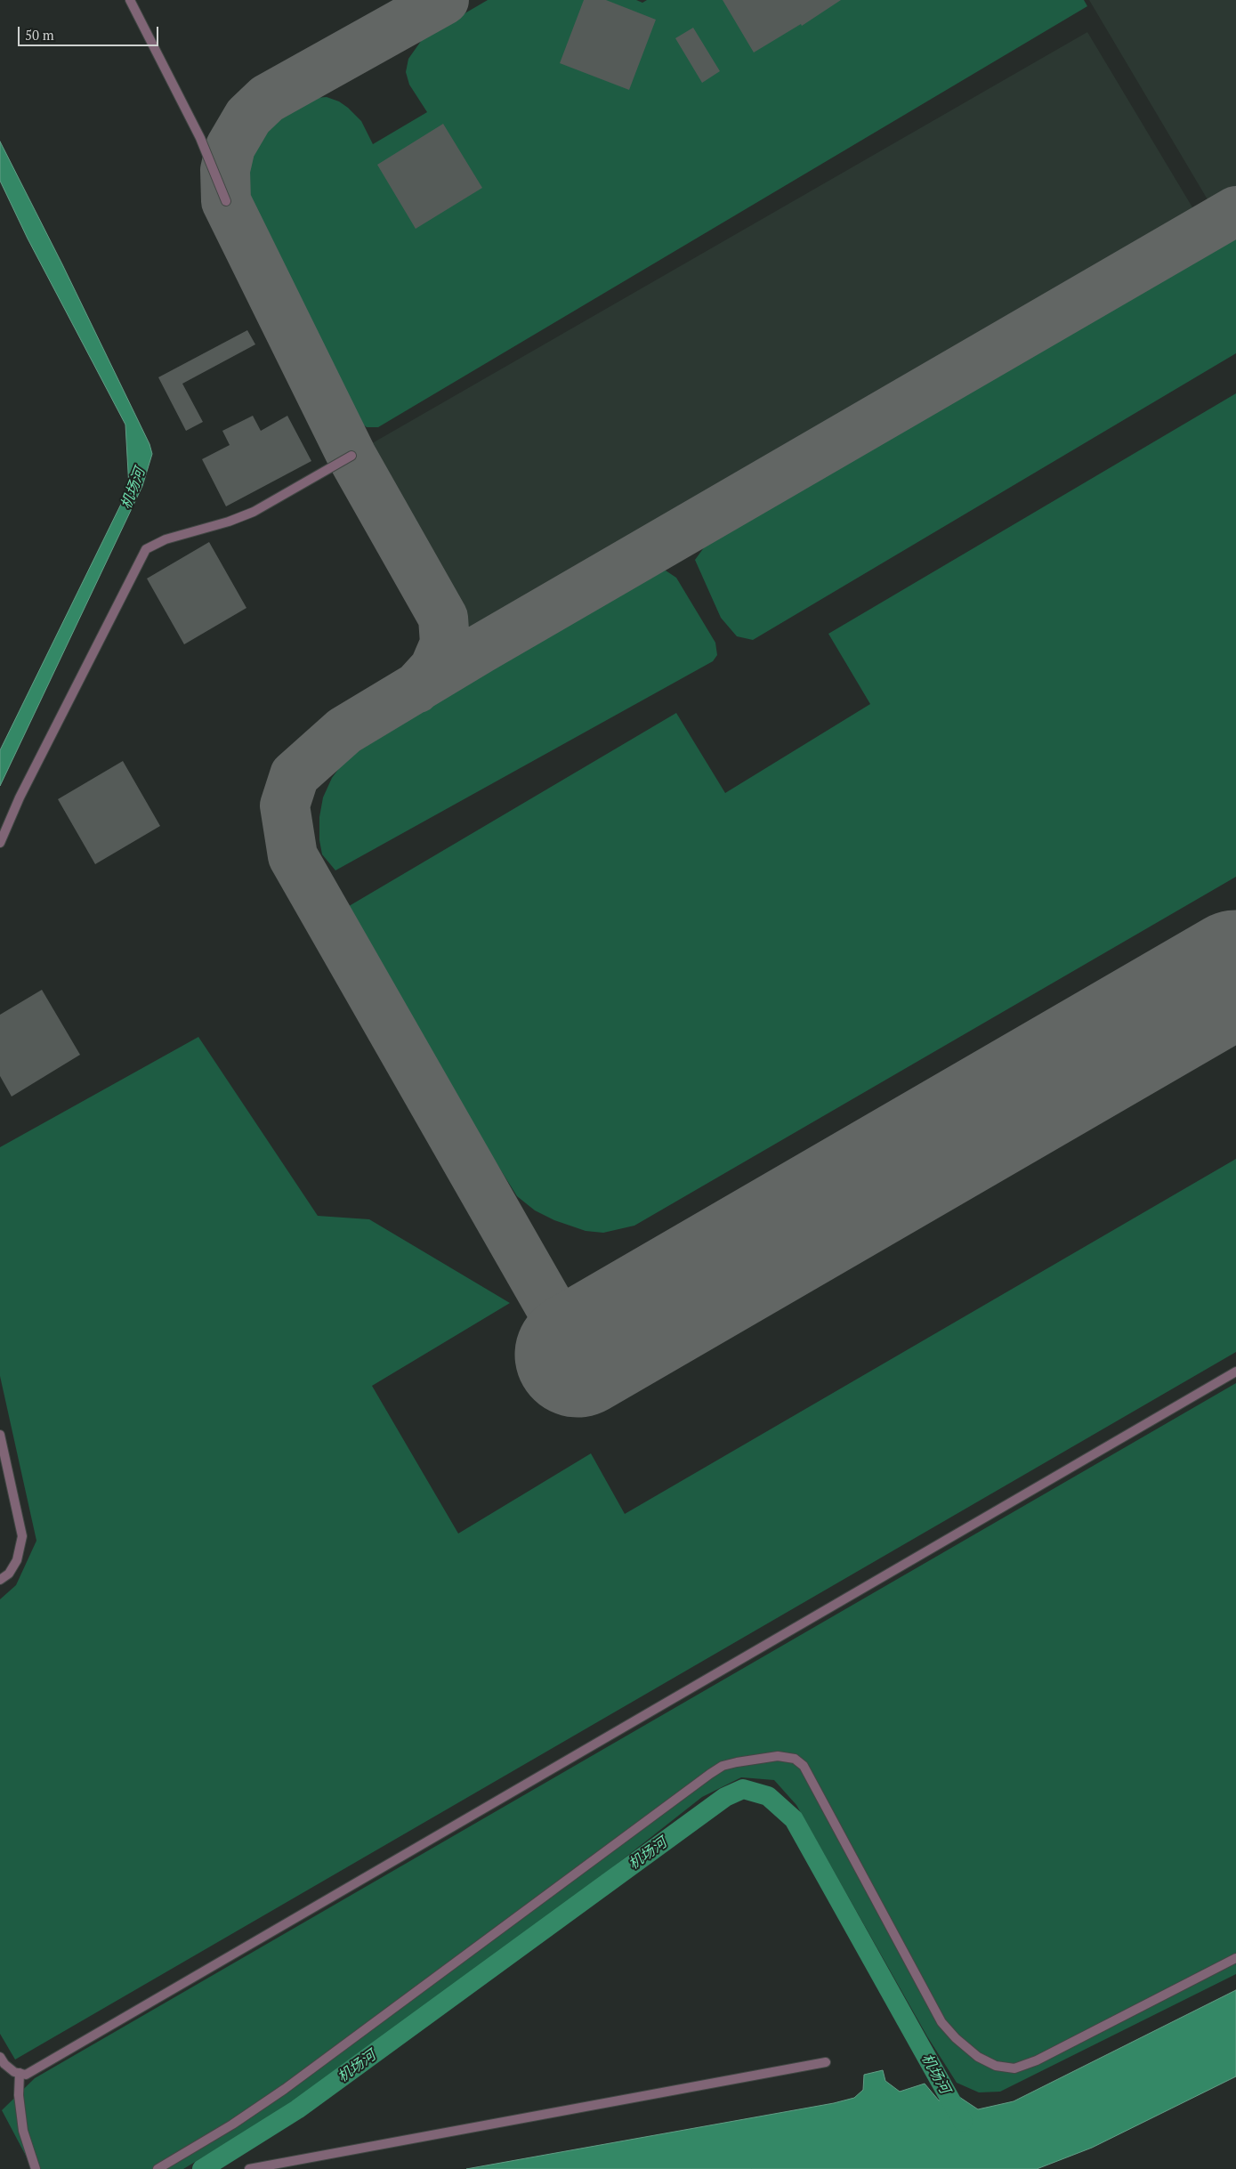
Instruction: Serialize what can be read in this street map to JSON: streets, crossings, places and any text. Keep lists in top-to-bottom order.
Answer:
{
  "water": ["机场河"],
  "scale_bar": "50 m"
}
